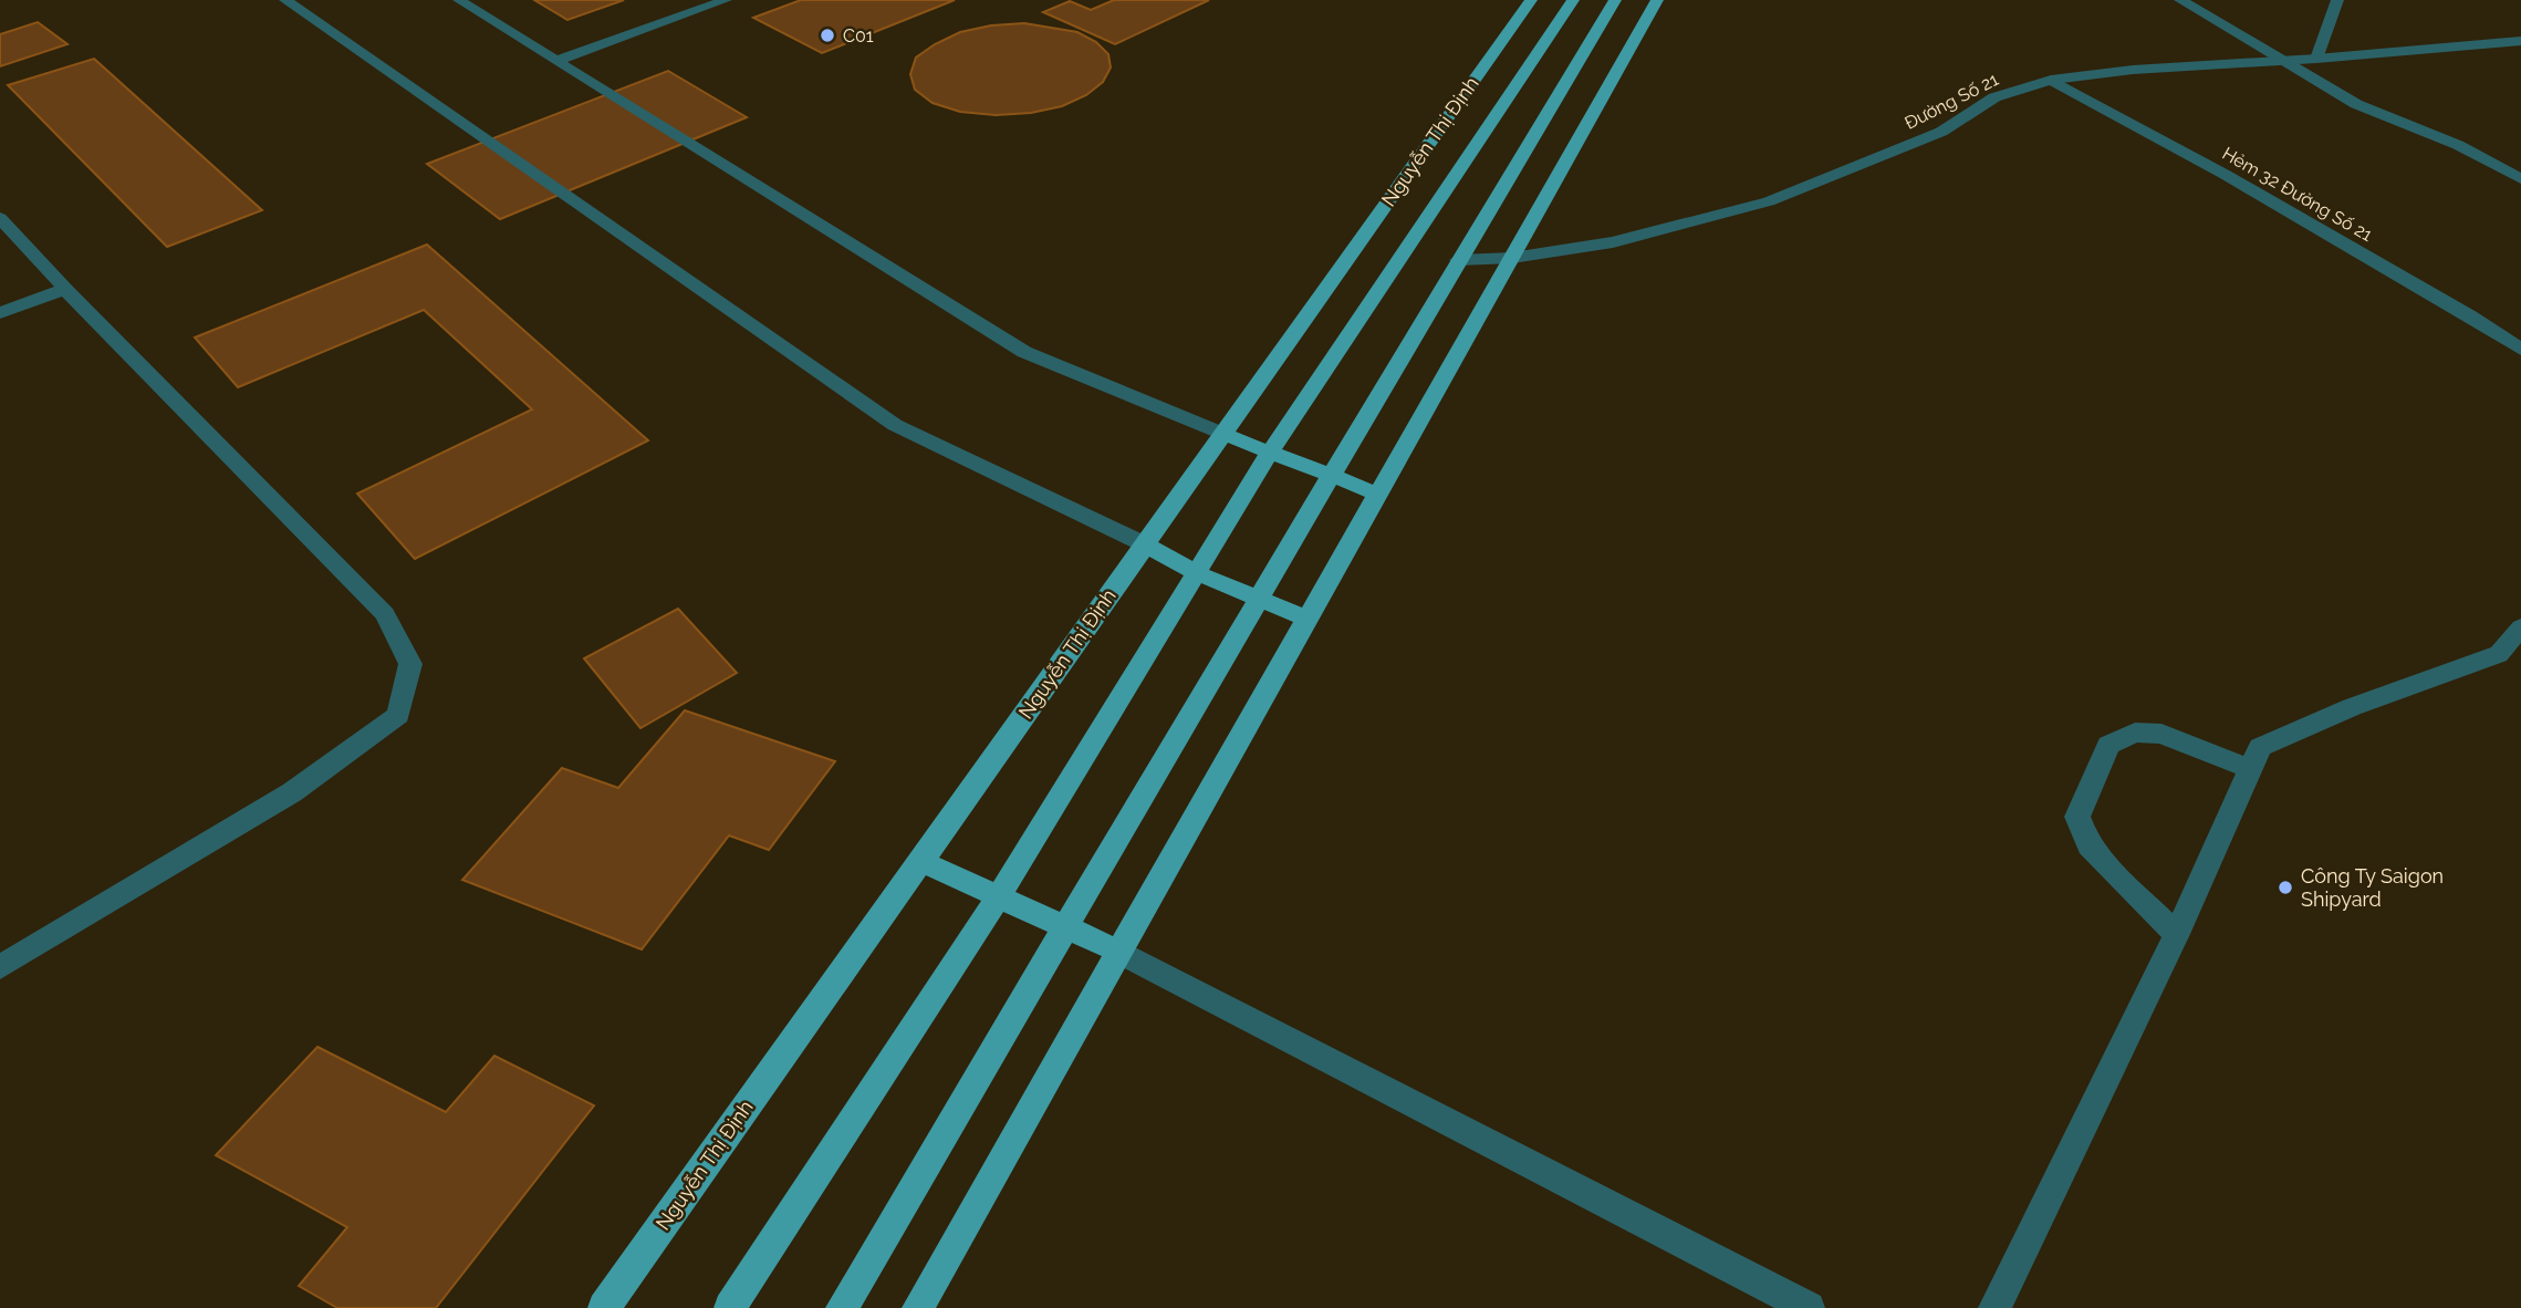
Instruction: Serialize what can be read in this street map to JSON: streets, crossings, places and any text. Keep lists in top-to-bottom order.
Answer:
{
  "streets": {
    "main road": ["Nguyễn Thị Định"],
    "street": ["Đường Số 21", "Hẻm 32 Đường Số 21"]
  },
  "crossings": [
    ["Đường Số 21", "Hẻm 32 Đường Số 21"]
  ],
  "places": ["C01", "Công Ty Saigon Shipyard"]
}
